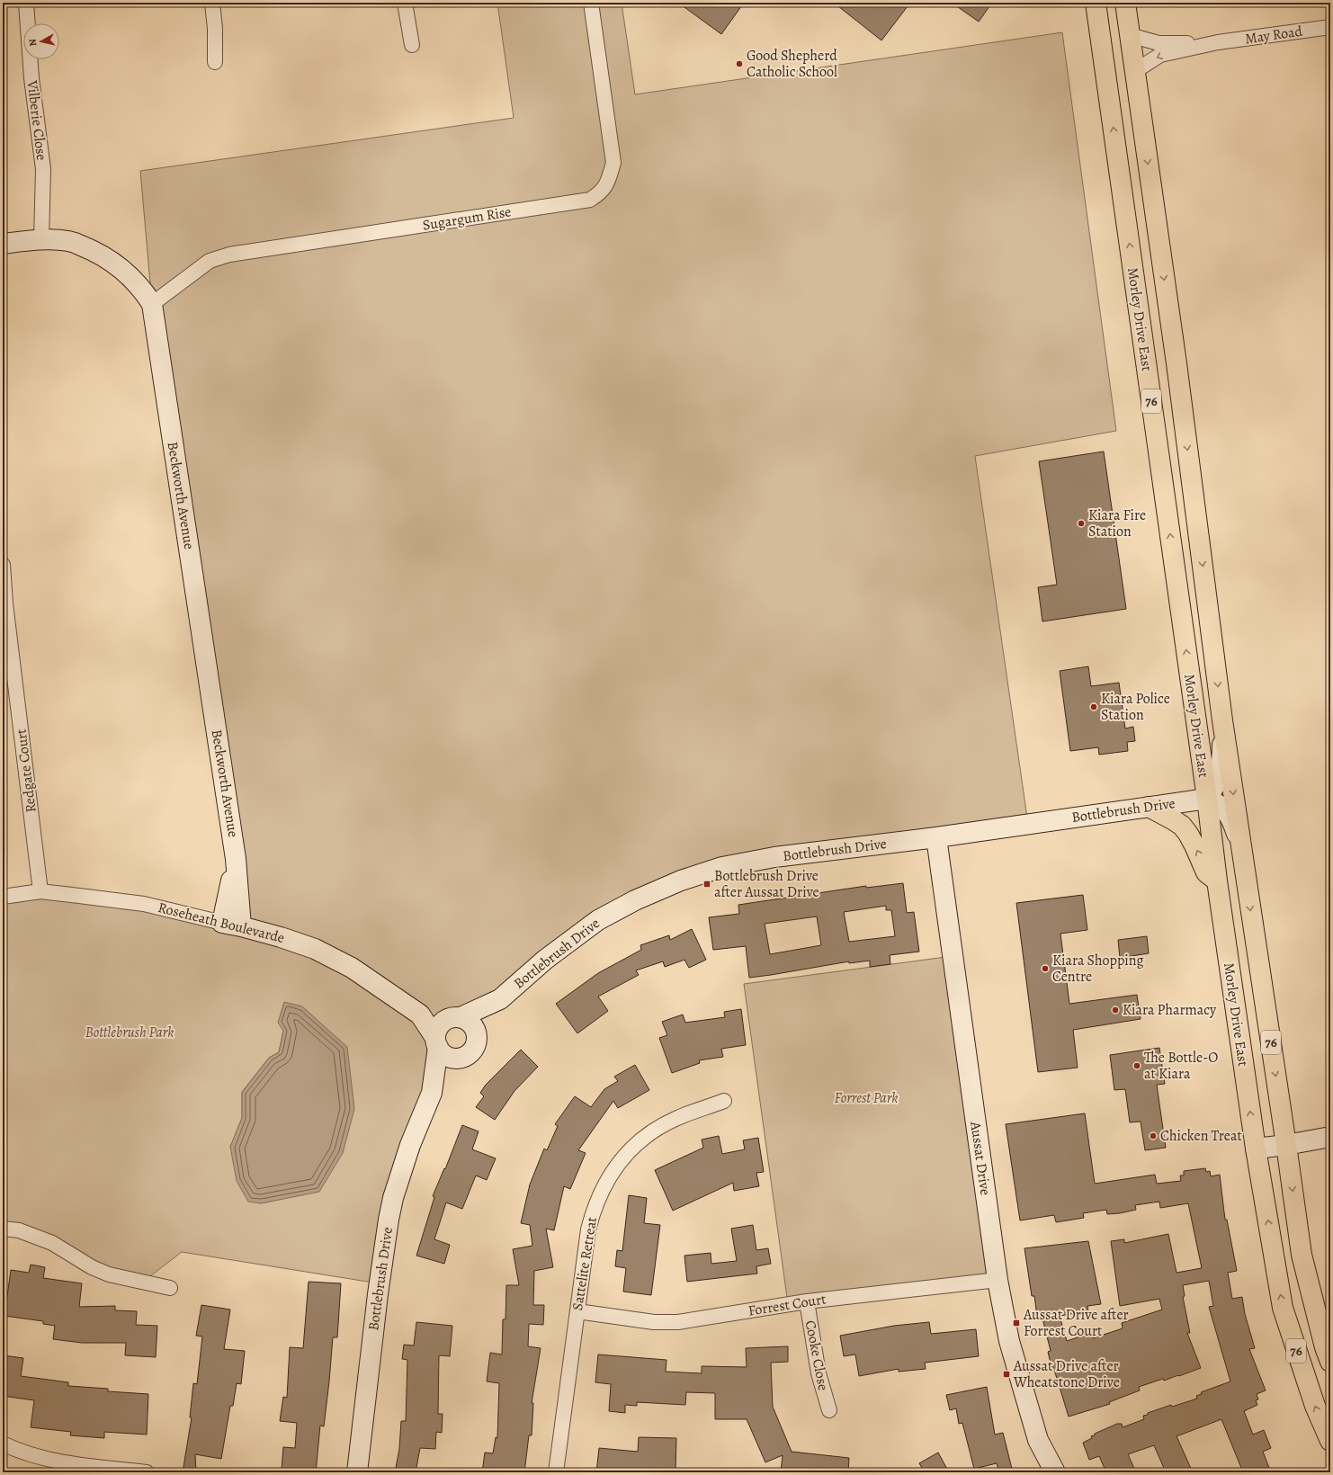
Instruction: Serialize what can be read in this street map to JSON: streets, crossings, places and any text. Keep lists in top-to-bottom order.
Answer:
{
  "streets": {
    "main road": ["Morley Drive East", "76"],
    "street": [
      "May Road",
      "Vilberie Close",
      "Sugargum Rise",
      "Beckworth Avenue",
      "Redgate Court",
      "Bottlebrush Drive",
      "Roseheath Boulevarde",
      "Aussat Drive",
      "Sattelite Retreat",
      "Forrest Court",
      "Cooke Close"
    ]
  },
  "crossings": [
    ["May Road", "Morley Drive East"],
    ["Vilberie Close", "Beckworth Avenue"],
    ["Sugargum Rise", "Beckworth Avenue"],
    ["Morley Drive East", "Bottlebrush Drive"],
    ["Beckworth Avenue", "Roseheath Boulevarde"],
    ["Redgate Court", "Roseheath Boulevarde"],
    ["Bottlebrush Drive", "Roseheath Boulevarde"],
    ["Bottlebrush Drive", "Aussat Drive"],
    ["Aussat Drive", "Forrest Court"],
    ["Sattelite Retreat", "Forrest Court"],
    ["Forrest Court", "Cooke Close"]
  ],
  "parks": ["Bottlebrush Park", "Forrest Park"],
  "places": {
    "other": [
      "Good Shepherd Catholic School",
      "Kiara Fire Station",
      "Kiara Police Station",
      "Kiara Shopping Centre",
      "Kiara Pharmacy",
      "The Bottle-O at Kiara",
      "Chicken Treat"
    ],
    "transit": ["Bottlebrush Drive after Aussat Drive", "Aussat Drive after Forrest Court", "Aussat Drive after Wheatstone Drive"]
  },
  "north": "left"
}
